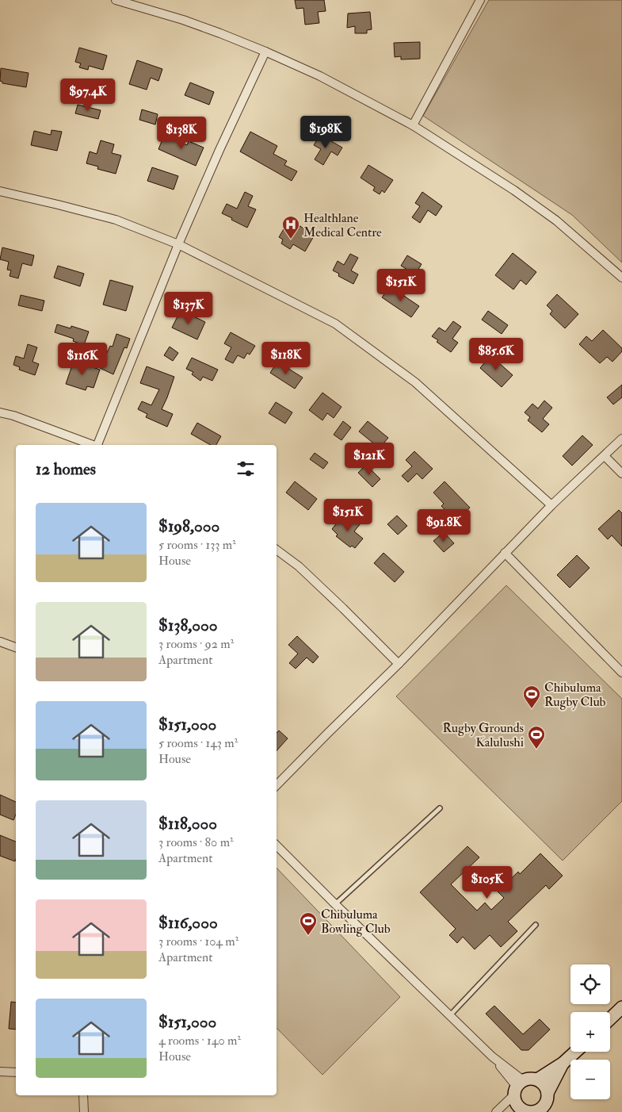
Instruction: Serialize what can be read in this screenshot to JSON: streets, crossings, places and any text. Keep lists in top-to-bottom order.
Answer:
{
  "places": {
    "hospital": ["Healthlane Medical Centre"],
    "sports": ["Chibuluma Rugby Club", "Rugby Grounds Kalulushi", "Chibuluma Bowling Club"]
  },
  "page": {
    "price": [
      "$97.4K",
      "$198K",
      "$138K",
      "$151K",
      "$137K",
      "$85.6K",
      "$118K",
      "$116K",
      "$121K",
      "$151K",
      "$91.8K",
      "$105K"
    ],
    "heading": "12 homes",
    "list": [
      {
        "name": "$198,000",
        "note": "5 rooms · 133 m² · House"
      },
      {
        "name": "$138,000",
        "note": "3 rooms · 92 m² · Apartment"
      },
      {
        "name": "$151,000",
        "note": "5 rooms · 143 m² · House"
      },
      {
        "name": "$118,000",
        "note": "3 rooms · 80 m² · Apartment"
      },
      {
        "name": "$116,000",
        "note": "3 rooms · 104 m² · Apartment"
      },
      {
        "name": "$151,000",
        "note": "4 rooms · 140 m² · House"
      }
    ],
    "map_buttons": ["+", "−"]
  }
}
